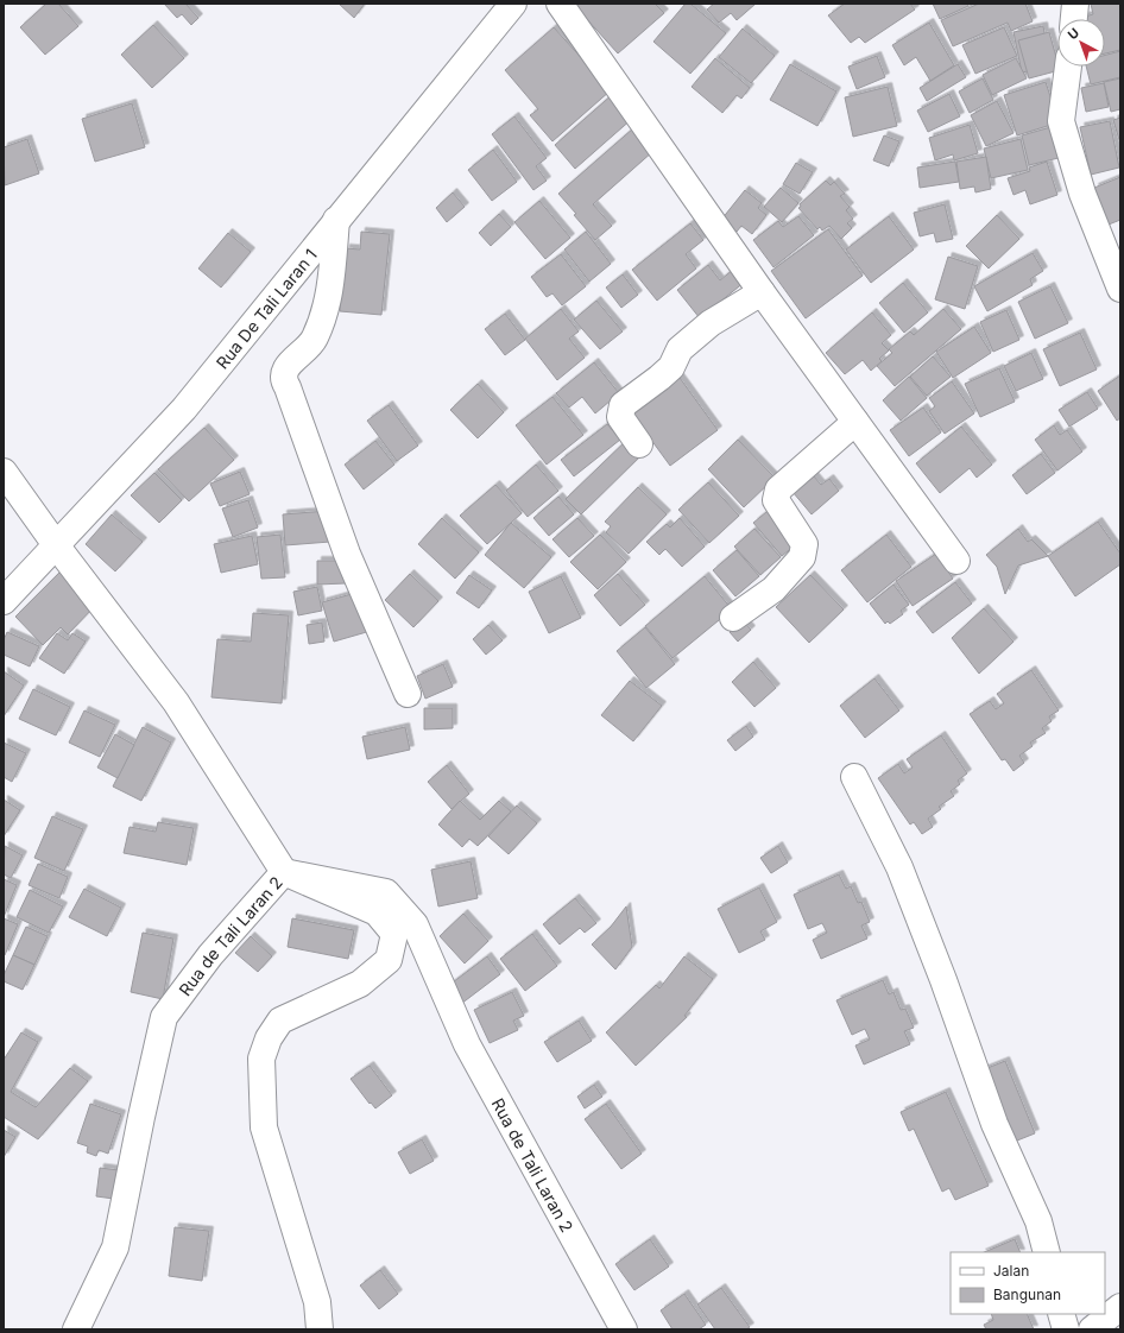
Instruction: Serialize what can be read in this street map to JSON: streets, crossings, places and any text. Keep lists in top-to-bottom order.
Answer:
{
  "streets": {
    "street": ["Rua De Tali Laran 1", "Rua de Tali Laran 2"]
  },
  "legend": ["Jalan", "Bangunan"],
  "north": "top left"
}
